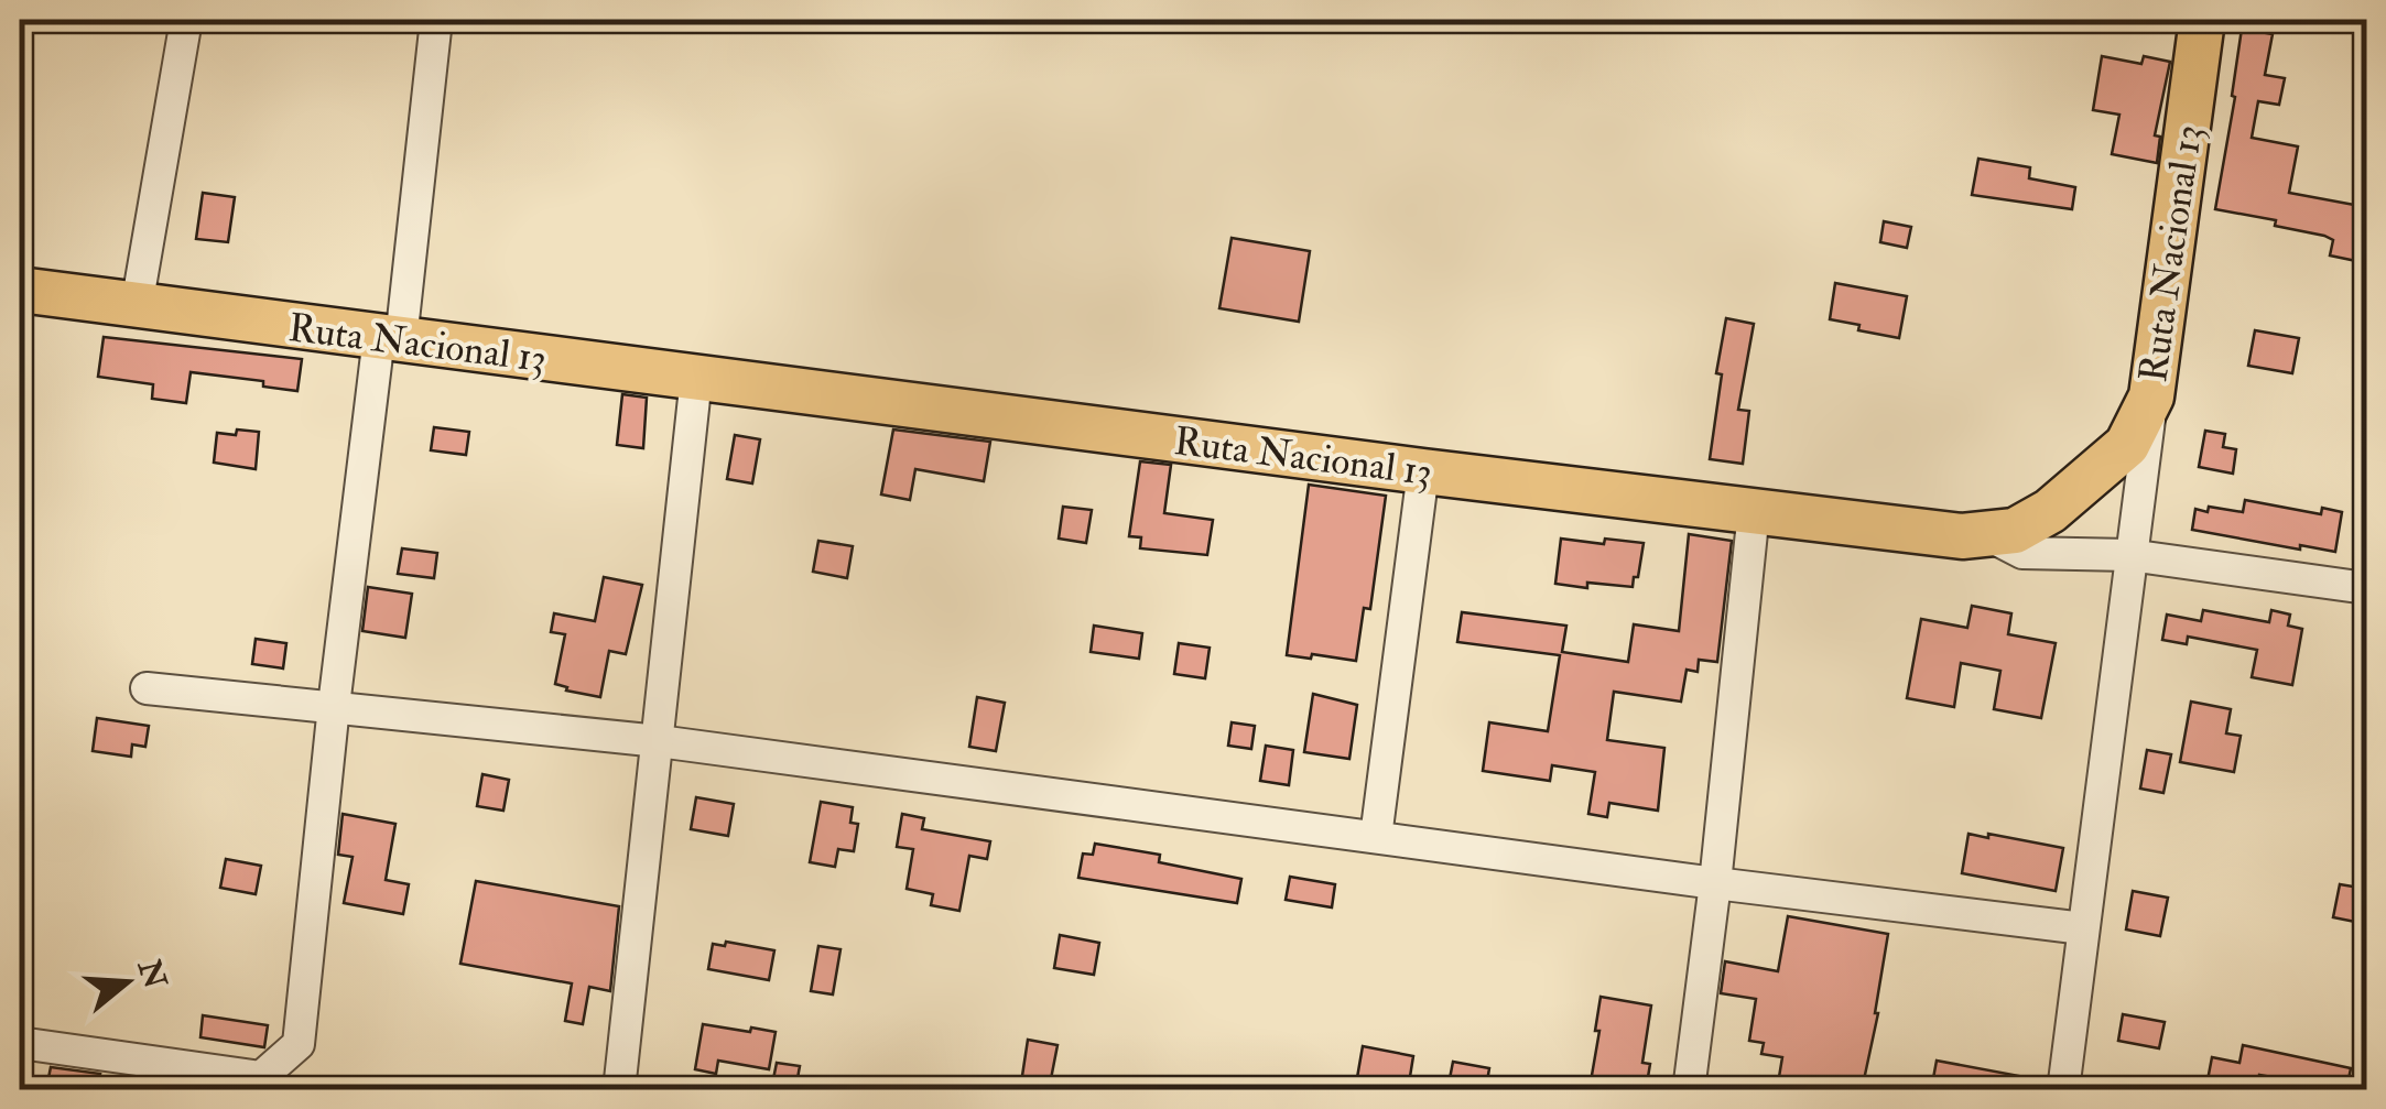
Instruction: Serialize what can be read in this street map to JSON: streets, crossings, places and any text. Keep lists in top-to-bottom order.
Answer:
{
  "streets": {
    "highway": ["Ruta Nacional 13"]
  },
  "north": "right"
}
